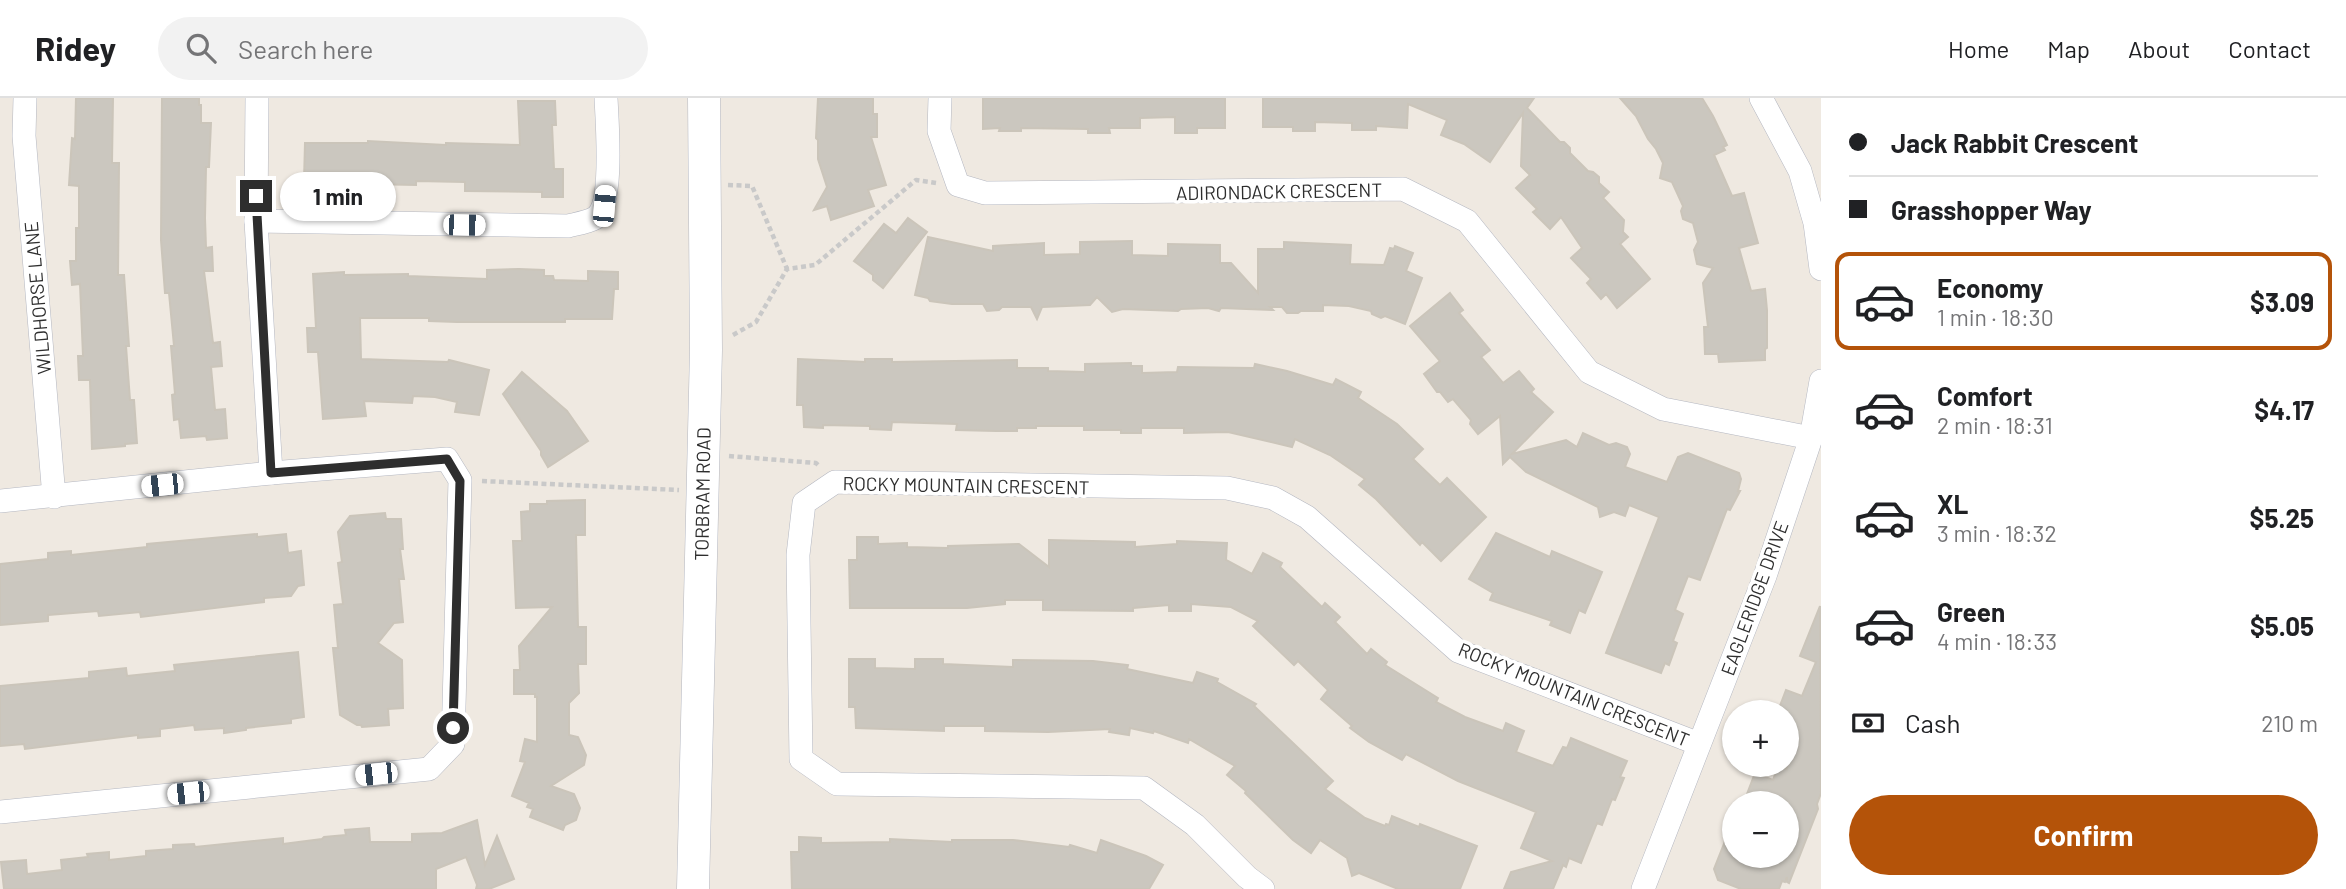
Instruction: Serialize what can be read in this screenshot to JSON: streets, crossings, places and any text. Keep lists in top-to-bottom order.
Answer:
{
  "streets": {
    "main road": ["TORBRAM ROAD"],
    "street": [
      "ADIRONDACK CRESCENT",
      "WILDHORSE LANE",
      "ROCKY MOUNTAIN CRESCENT",
      "EAGLERIDGE DRIVE"
    ]
  },
  "crossings": [
    ["ADIRONDACK CRESCENT", "EAGLERIDGE DRIVE"],
    ["ROCKY MOUNTAIN CRESCENT", "EAGLERIDGE DRIVE"]
  ],
  "page": {
    "header": "Ridey",
    "search": "Search here",
    "nav": [
      "Home",
      "Map",
      "About",
      "Contact"
    ],
    "banner": ["Jack Rabbit Crescent", "Grasshopper Way"],
    "bubble": "1 min",
    "list": [
      {
        "name": "Economy",
        "note": "1 min · 18:30",
        "value": "$3.09"
      },
      {
        "name": "Comfort",
        "note": "2 min · 18:31",
        "value": "$4.17"
      },
      {
        "name": "XL",
        "note": "3 min · 18:32",
        "value": "$5.25"
      },
      {
        "name": "Green",
        "note": "4 min · 18:33",
        "value": "$5.05"
      }
    ],
    "pay": ["Cash", "210 m"],
    "map_buttons": ["+", "−"],
    "buttons": "Confirm"
  }
}
